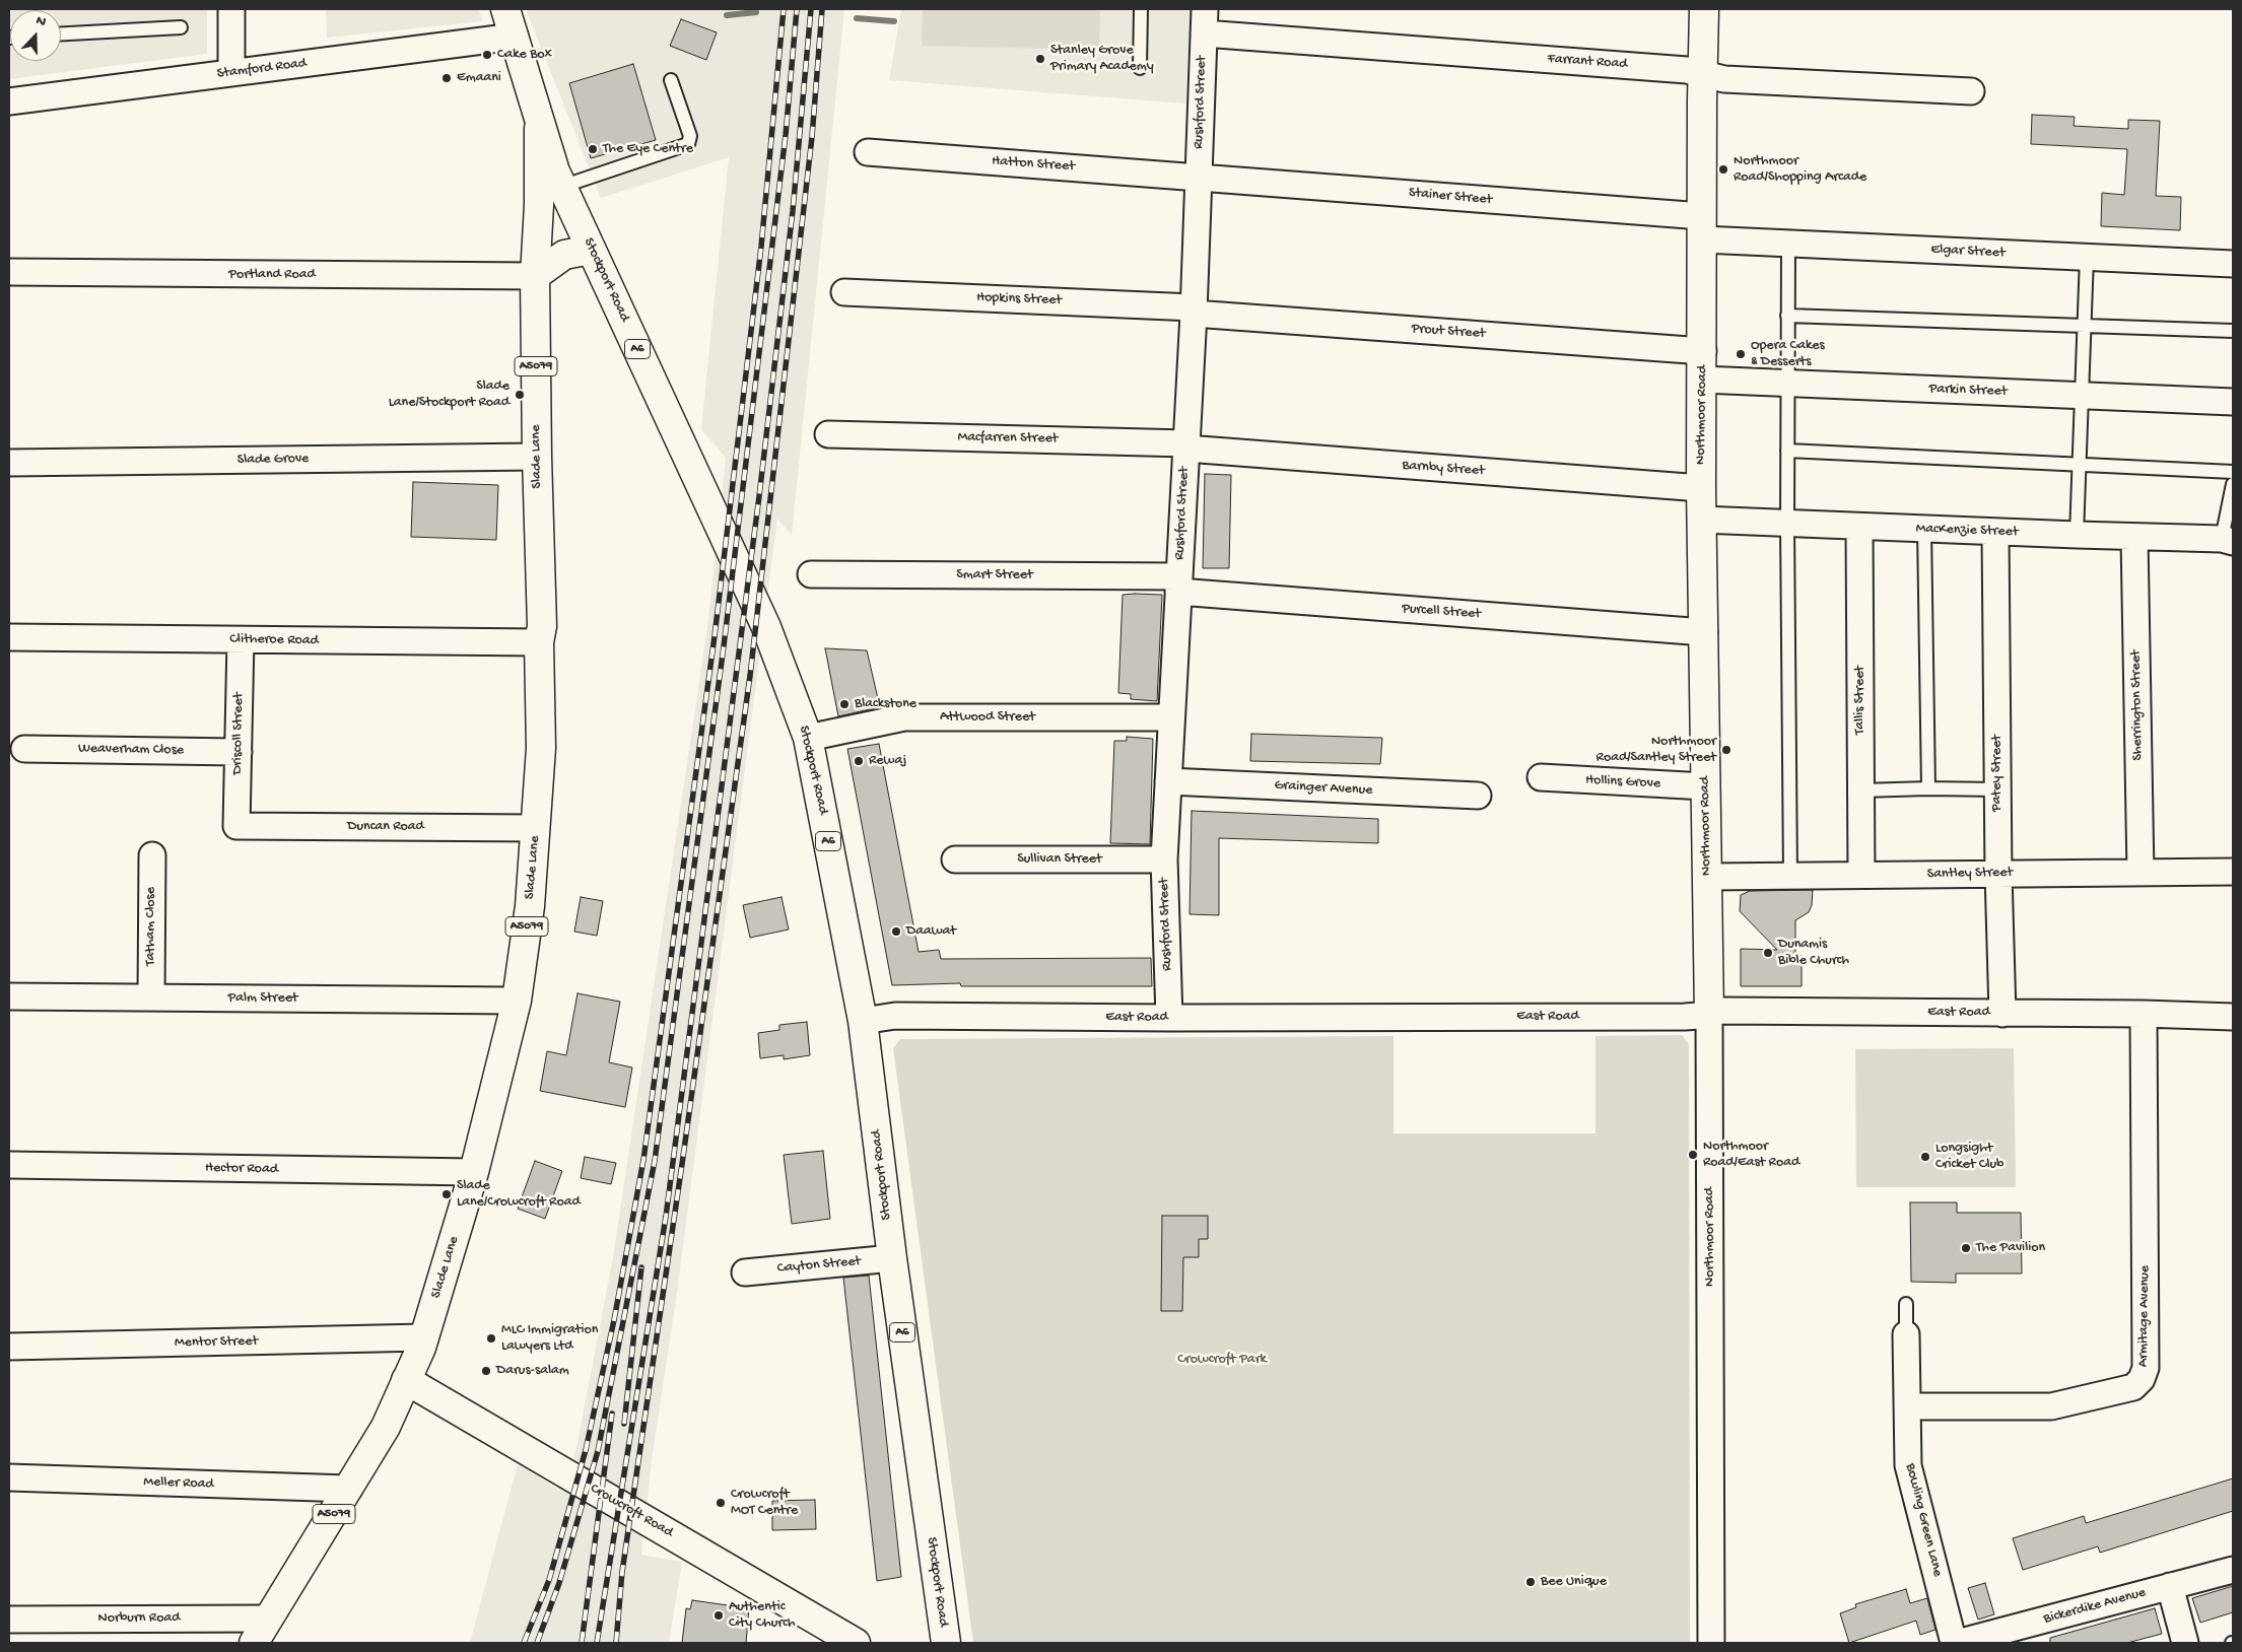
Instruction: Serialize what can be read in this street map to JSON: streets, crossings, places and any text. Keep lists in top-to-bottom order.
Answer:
{
  "streets": {
    "main road": [
      "Stockport Road",
      "A6",
      "A5079",
      "Northmoor Road",
      "Slade Lane",
      "Crowcroft Road"
    ],
    "street": [
      "Farrant Road",
      "Stamford Road",
      "Rushford Street",
      "Hatton Street",
      "Stainer Street",
      "Elgar Street",
      "Portland Road",
      "Hopkins Street",
      "Prout Street",
      "Parkin Street",
      "Macfarren Street",
      "Slade Grove",
      "Barnby Street",
      "MacKenzie Street",
      "Smart Street",
      "Purcell Street",
      "Clitheroe Road",
      "Tallis Street",
      "Sherrington Street",
      "Attwood Street",
      "Driscoll Street",
      "Weaverham Close",
      "Patey Street",
      "Hollins Grove",
      "Grainger Avenue",
      "Duncan Road",
      "Sullivan Street",
      "Santley Street",
      "Tatham Close",
      "Palm Street",
      "East Road",
      "Hector Road",
      "Cayton Street",
      "Armitage Avenue",
      "Mentor Street",
      "Meller Road",
      "Bowling Green Lane",
      "Bickerdike Avenue",
      "Norburn Road"
    ]
  },
  "crossings": [
    ["Farrant Road", "Rushford Street"],
    ["Farrant Road", "Northmoor Road"],
    ["Stamford Road", "Stockport Road"],
    ["Rushford Street", "Hatton Street"],
    ["Rushford Street", "Stainer Street"],
    ["Rushford Street", "Hopkins Street"],
    ["Rushford Street", "Prout Street"],
    ["Rushford Street", "Macfarren Street"],
    ["Rushford Street", "Barnby Street"],
    ["Rushford Street", "Smart Street"],
    ["Rushford Street", "Purcell Street"],
    ["Rushford Street", "Attwood Street"],
    ["Rushford Street", "Grainger Avenue"],
    ["Rushford Street", "Sullivan Street"],
    ["Rushford Street", "East Road"],
    ["Hatton Street", "Stainer Street"],
    ["Stainer Street", "Elgar Street"],
    ["Stainer Street", "Northmoor Road"],
    ["Elgar Street", "Northmoor Road"],
    ["Portland Road", "Slade Lane"],
    ["Stockport Road", "Slade Lane"],
    ["Stockport Road", "Attwood Street"],
    ["Stockport Road", "East Road"],
    ["Stockport Road", "Cayton Street"],
    ["Hopkins Street", "Prout Street"],
    ["Prout Street", "Northmoor Road"],
    ["Parkin Street", "Northmoor Road"],
    ["Northmoor Road", "Barnby Street"],
    ["Northmoor Road", "MacKenzie Street"],
    ["Northmoor Road", "Purcell Street"],
    ["Northmoor Road", "Hollins Grove"],
    ["Northmoor Road", "Santley Street"],
    ["Northmoor Road", "East Road"],
    ["Macfarren Street", "Barnby Street"],
    ["Slade Lane", "Slade Grove"],
    ["Slade Lane", "Clitheroe Road"],
    ["Slade Lane", "Duncan Road"],
    ["Slade Lane", "Palm Street"],
    ["Slade Lane", "Hector Road"],
    ["Slade Lane", "Mentor Street"],
    ["Slade Lane", "Meller Road"],
    ["Slade Lane", "Crowcroft Road"],
    ["Slade Lane", "Norburn Road"],
    ["MacKenzie Street", "Tallis Street"],
    ["MacKenzie Street", "Sherrington Street"],
    ["MacKenzie Street", "Patey Street"],
    ["Smart Street", "Purcell Street"],
    ["Clitheroe Road", "Driscoll Street"],
    ["Tallis Street", "Santley Street"],
    ["Sherrington Street", "Santley Street"],
    ["Driscoll Street", "Weaverham Close"],
    ["Driscoll Street", "Duncan Road"],
    ["Patey Street", "Santley Street"],
    ["Patey Street", "East Road"],
    ["Tatham Close", "Palm Street"],
    ["East Road", "Armitage Avenue"],
    ["Armitage Avenue", "Bowling Green Lane"],
    ["Bowling Green Lane", "Bickerdike Avenue"]
  ],
  "parks": ["Crowcroft Park"],
  "places": [
    "Cake Box",
    "Stanley Grove Primary Academy",
    "Emaani",
    "The Eye Centre",
    "Northmoor Road/Shopping Arcade",
    "Opera Cakes & Desserts",
    "Slade Lane/Stockport Road",
    "Blackstone",
    "Northmoor Road/Santley Street",
    "Rewaj",
    "Daawat",
    "Dunamis Bible Church",
    "Northmoor Road/East Road",
    "Longsight Cricket Club",
    "Slade Lane/Crowcroft Road",
    "The Pavilion",
    "MLC Immigration Lawyers Ltd",
    "Darus-salam",
    "Crowcroft MOT Centre",
    "Bee Unique",
    "Authentic City Church"
  ],
  "north": "top"
}
